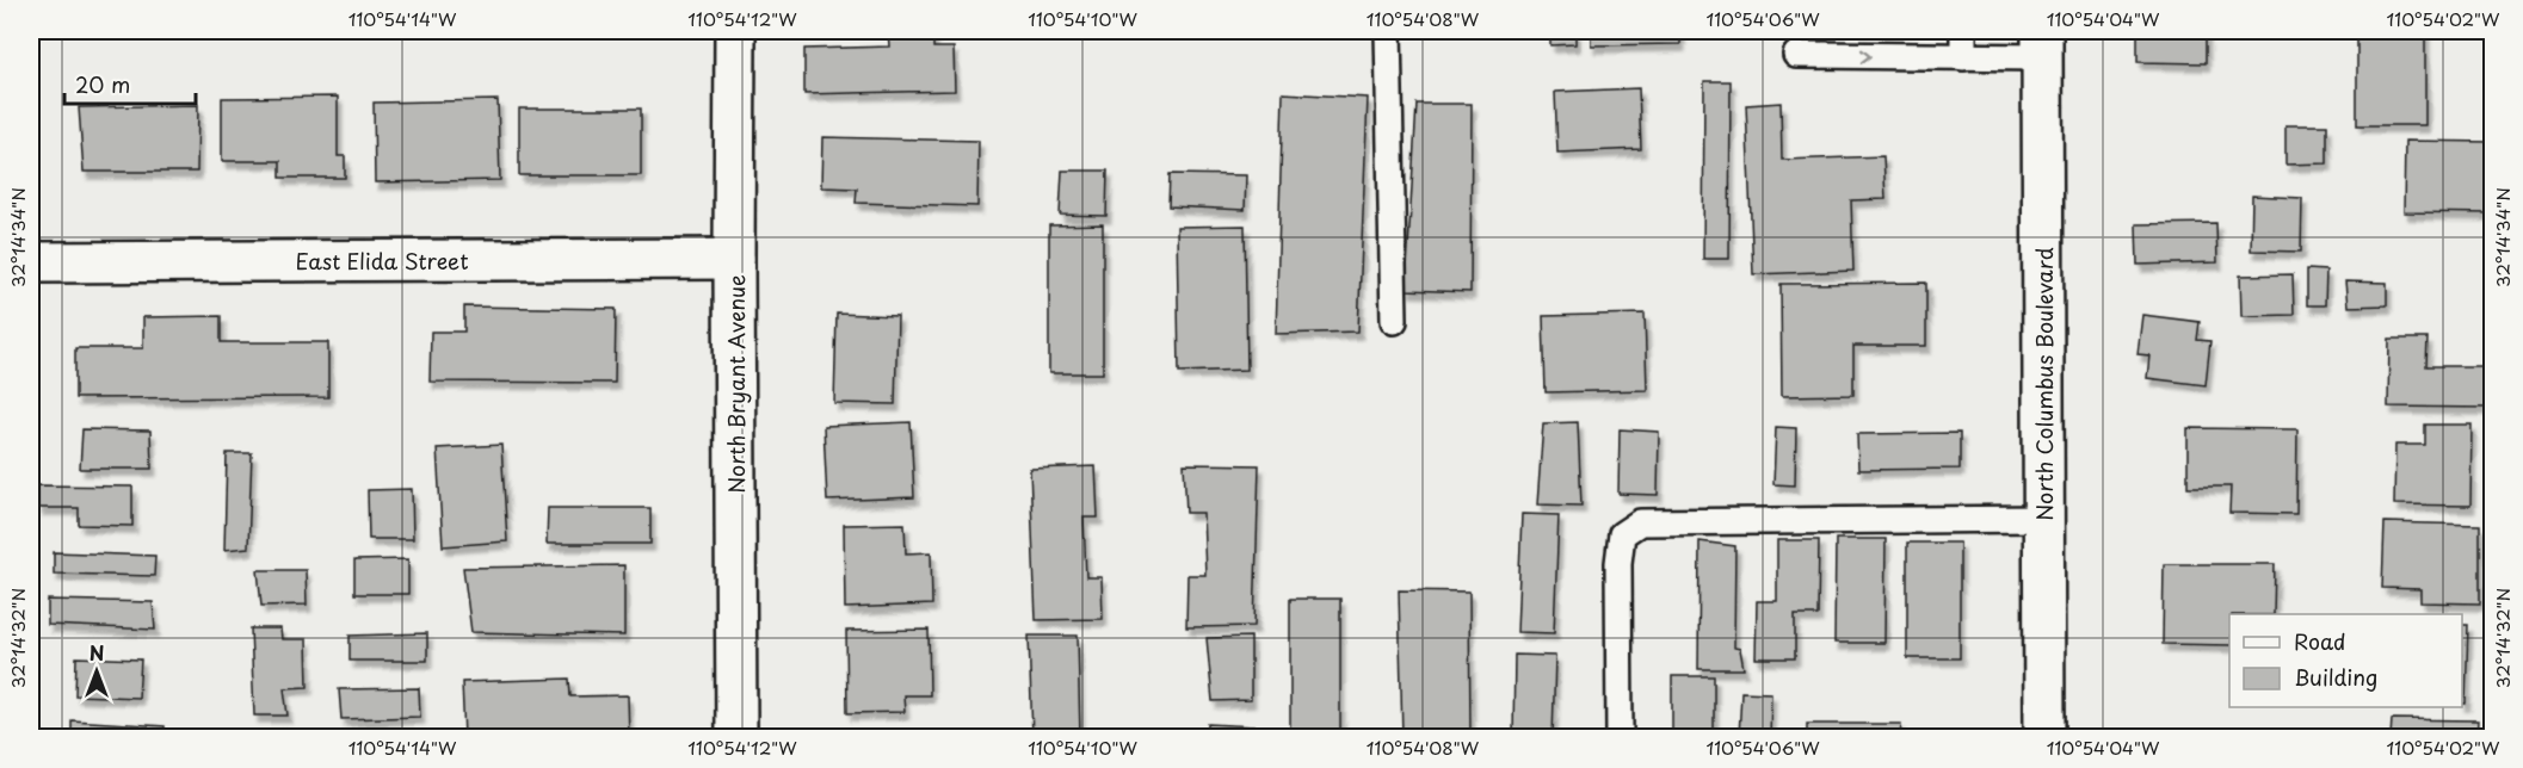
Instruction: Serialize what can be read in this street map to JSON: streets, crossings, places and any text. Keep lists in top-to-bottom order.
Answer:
{
  "streets": {
    "street": ["East Elida Street", "North Bryant Avenue", "North Columbus Boulevard"]
  },
  "crossings": [
    ["East Elida Street", "North Bryant Avenue"]
  ],
  "legend": ["Road", "Building"],
  "scale_bar": "20 m",
  "north": "top",
  "coordinates": [
    "110°54'14\"W",
    "110°54'12\"W",
    "110°54'10\"W",
    "110°54'08\"W",
    "110°54'06\"W",
    "110°54'04\"W",
    "110°54'02\"W",
    "32°14'34\"N",
    "32°14'32\"N"
  ]
}
